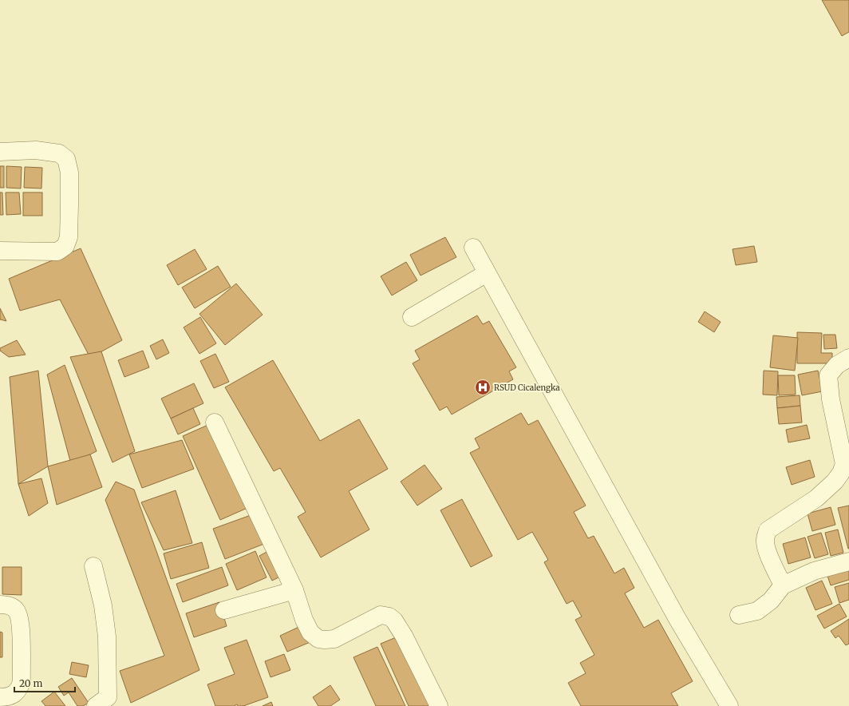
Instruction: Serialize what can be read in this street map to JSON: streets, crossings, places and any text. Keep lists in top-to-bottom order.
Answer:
{
  "places": {
    "hospital": ["RSUD Cicalengka"]
  },
  "scale_bar": "20 m"
}
